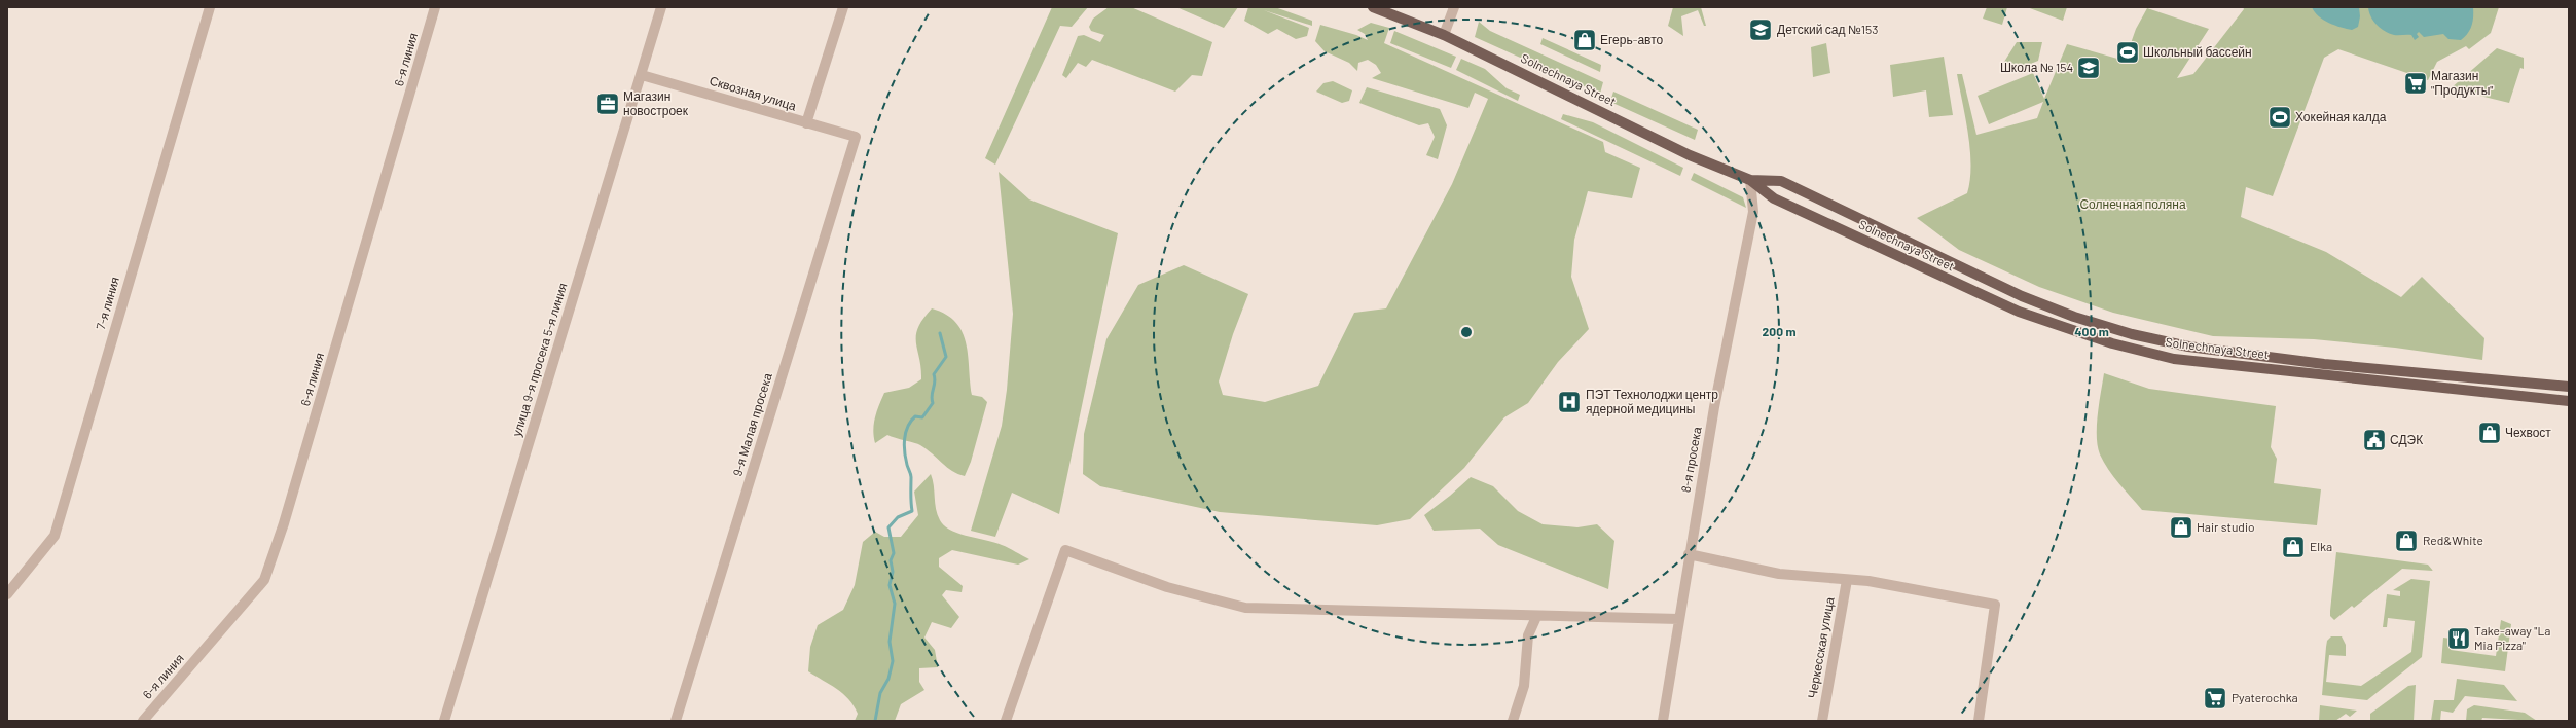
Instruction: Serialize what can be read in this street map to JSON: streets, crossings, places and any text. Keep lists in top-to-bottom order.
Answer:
{
  "streets": {
    "main road": ["Solnechnaya Street"],
    "street": [
      "6-я линия",
      "Сквозная улица",
      "7-я линия",
      "улица 9-я просека 5-я линия",
      "9-я Малая просека",
      "8-я просека",
      "Черкесская улица"
    ]
  },
  "crossings": [
    ["Solnechnaya Street", "8-я просека"],
    ["Сквозная улица", "улица 9-я просека 5-я линия"],
    ["Сквозная улица", "9-я Малая просека"]
  ],
  "parks": ["Солнечная поляна"],
  "places": {
    "school or university": ["Детский сад №153", "Школа № 154"],
    "shop": [
      "Егерь-авто",
      "Чехвост",
      "Hair studio",
      "Red&White",
      "Elka"
    ],
    "sports": ["Школьный бассейн", "Хокейная калда"],
    "supermarket": ["Магазин \"Продукты\"", "Pyaterochka"],
    "office": ["Магазин новостроек"],
    "hospital": ["ПЭТ Технолоджи центр ядерной медицины"],
    "public building": ["СДЭК"],
    "restaurant": ["Take-away \"La Mia Pizza\""]
  },
  "rings": ["200 m", "400 m"]
}
